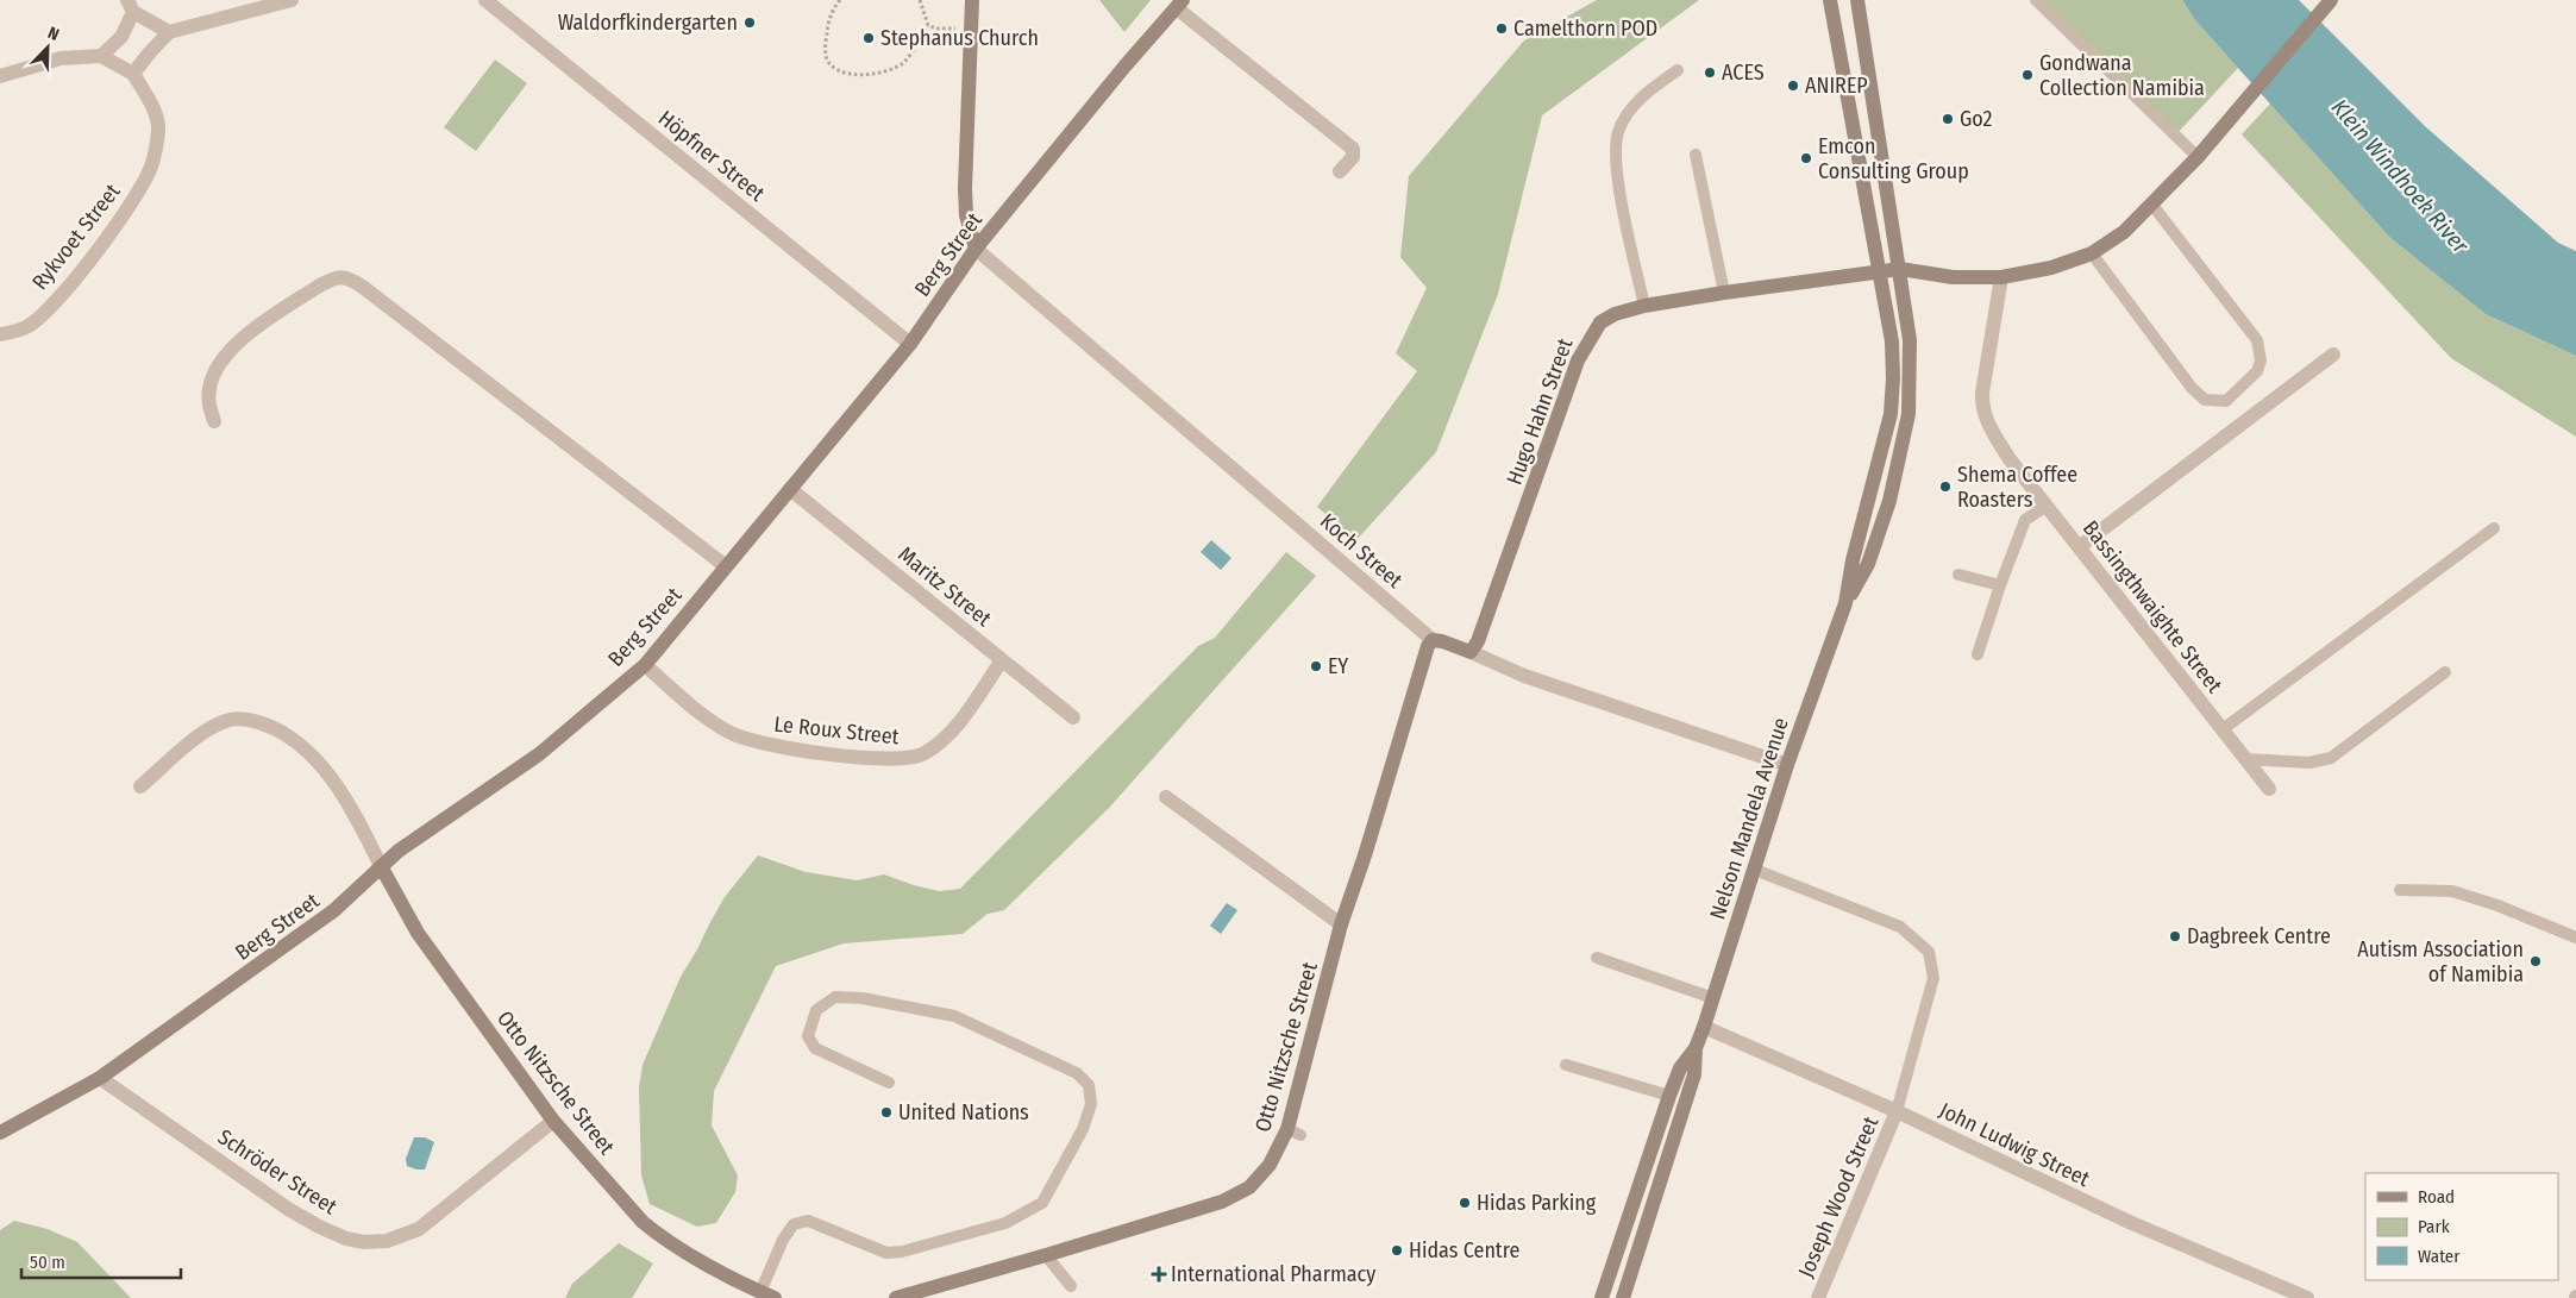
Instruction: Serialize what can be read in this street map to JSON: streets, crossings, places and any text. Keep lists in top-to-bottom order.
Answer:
{
  "streets": {
    "street": [
      "Höpfner Street",
      "Rykvoet Street",
      "Berg Street",
      "Hugo Hahn Street",
      "Koch Street",
      "Maritz Street",
      "Bassingthwaighte Street",
      "Le Roux Street",
      "Nelson Mandela Avenue",
      "Otto Nitzsche Street",
      "John Ludwig Street",
      "Schröder Street",
      "Joseph Wood Street"
    ]
  },
  "crossings": [
    ["Höpfner Street", "Berg Street"],
    ["Berg Street", "Koch Street"],
    ["Berg Street", "Maritz Street"],
    ["Berg Street", "Le Roux Street"],
    ["Berg Street", "Otto Nitzsche Street"],
    ["Berg Street", "Schröder Street"],
    ["Hugo Hahn Street", "Koch Street"],
    ["Hugo Hahn Street", "Bassingthwaighte Street"],
    ["Hugo Hahn Street", "Nelson Mandela Avenue"],
    ["Koch Street", "Nelson Mandela Avenue"],
    ["Koch Street", "Otto Nitzsche Street"],
    ["Maritz Street", "Le Roux Street"],
    ["Nelson Mandela Avenue", "John Ludwig Street"],
    ["Otto Nitzsche Street", "Schröder Street"],
    ["John Ludwig Street", "Joseph Wood Street"]
  ],
  "water": ["Klein Windhoek River"],
  "places": {
    "other": [
      "Waldorfkindergarten",
      "Camelthorn POD",
      "Stephanus Church",
      "ACES",
      "Gondwana Collection Namibia",
      "ANIREP",
      "Go2",
      "Emcon Consulting Group",
      "Shema Coffee Roasters",
      "EY",
      "Dagbreek Centre",
      "Autism Association of Namibia",
      "United Nations",
      "Hidas Parking",
      "Hidas Centre"
    ],
    "health": ["International Pharmacy"]
  },
  "legend": ["Road", "Park", "Water"],
  "scale_bar": "50 m",
  "north": "top right"
}
